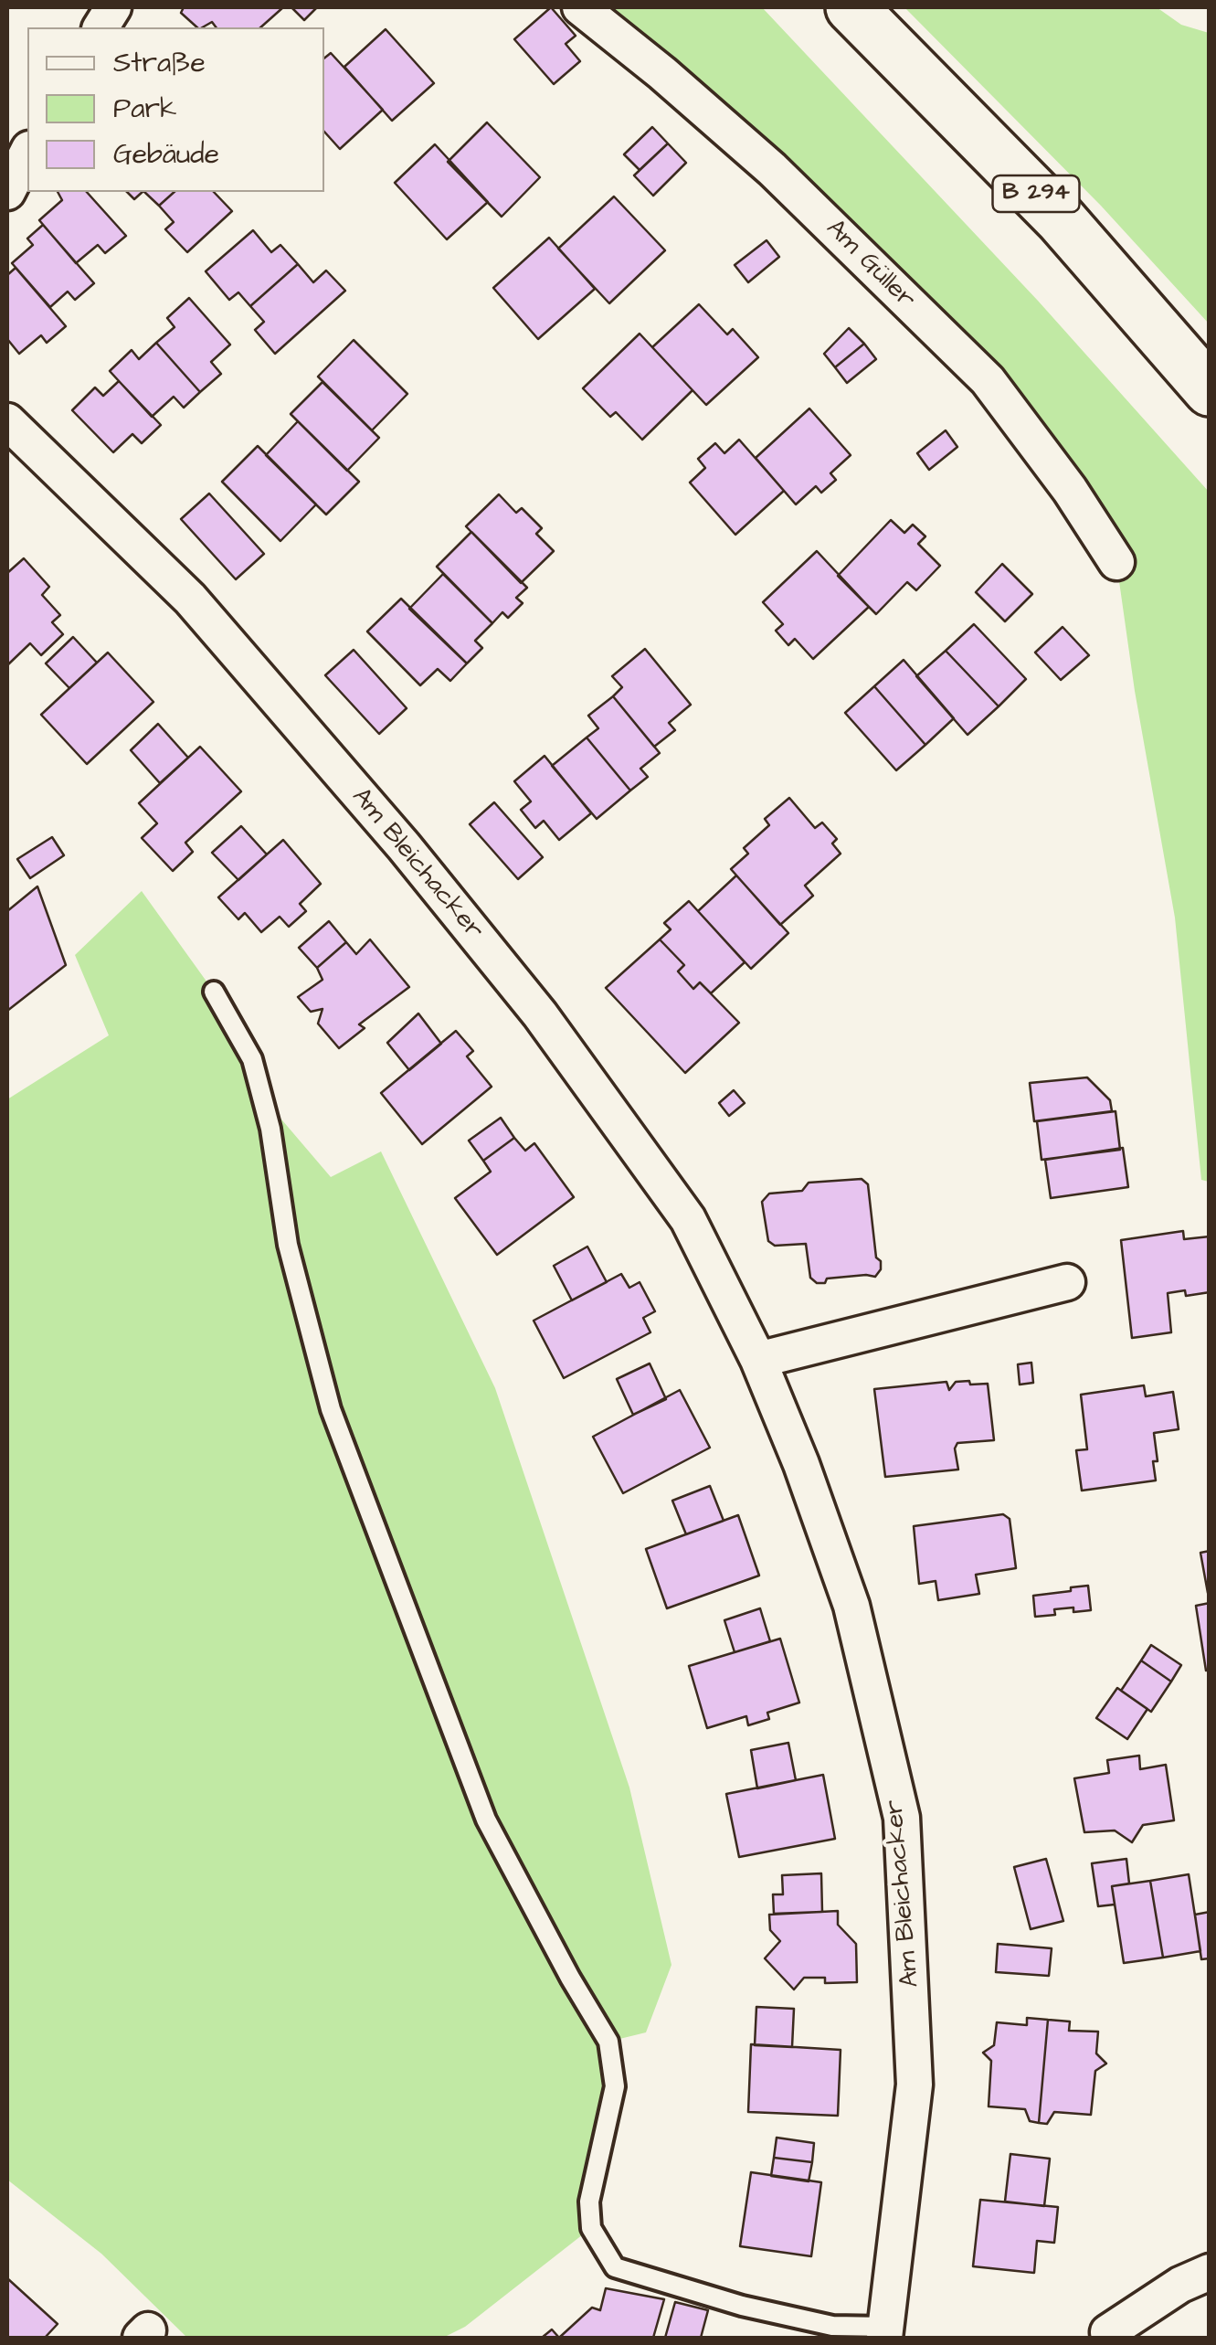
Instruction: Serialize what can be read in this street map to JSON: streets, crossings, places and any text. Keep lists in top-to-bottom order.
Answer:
{
  "streets": {
    "highway": ["B 294"],
    "street": ["Am Güller", "Am Bleichacker"]
  },
  "legend": ["Straße", "Park", "Gebäude"]
}
